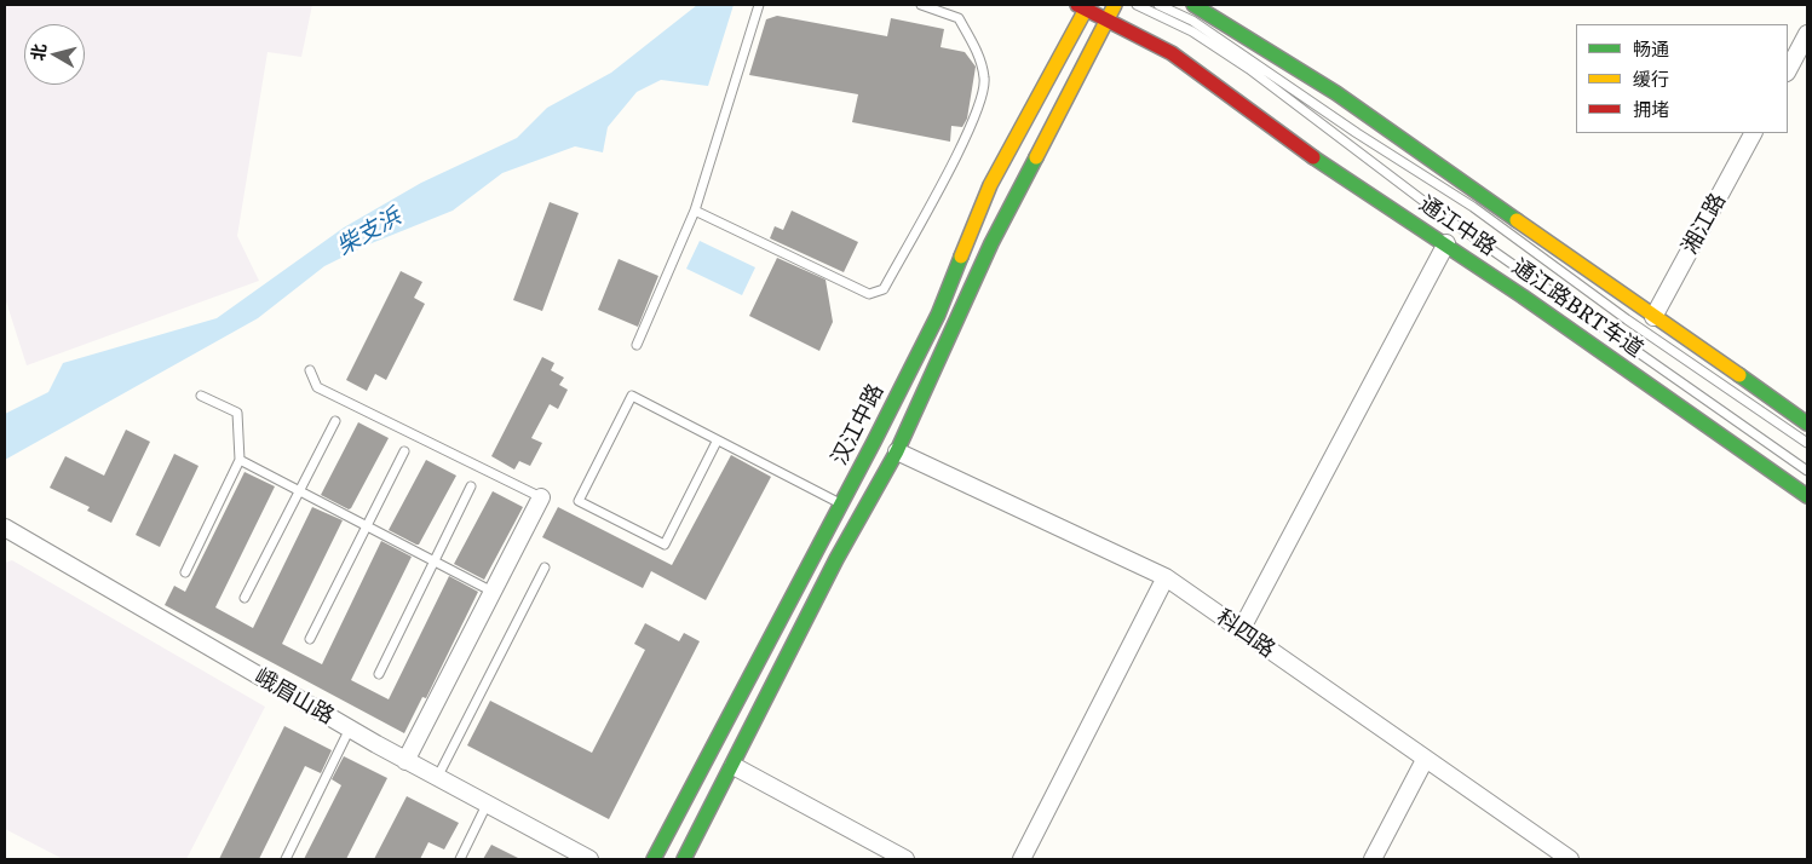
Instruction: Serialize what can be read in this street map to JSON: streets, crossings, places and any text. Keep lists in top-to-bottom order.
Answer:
{
  "streets": {
    "main road": ["通江中路", "汉江中路"],
    "street": ["湘江路", "科四路", "峨眉山路"],
    "lane": ["通江路BRT车道"]
  },
  "crossings": [
    ["湘江路", "通江中路"],
    ["通江中路", "汉江中路"],
    ["汉江中路", "科四路"]
  ],
  "water": ["柴支浜"],
  "legend": ["畅通", "缓行", "拥堵"],
  "north": "left"
}
